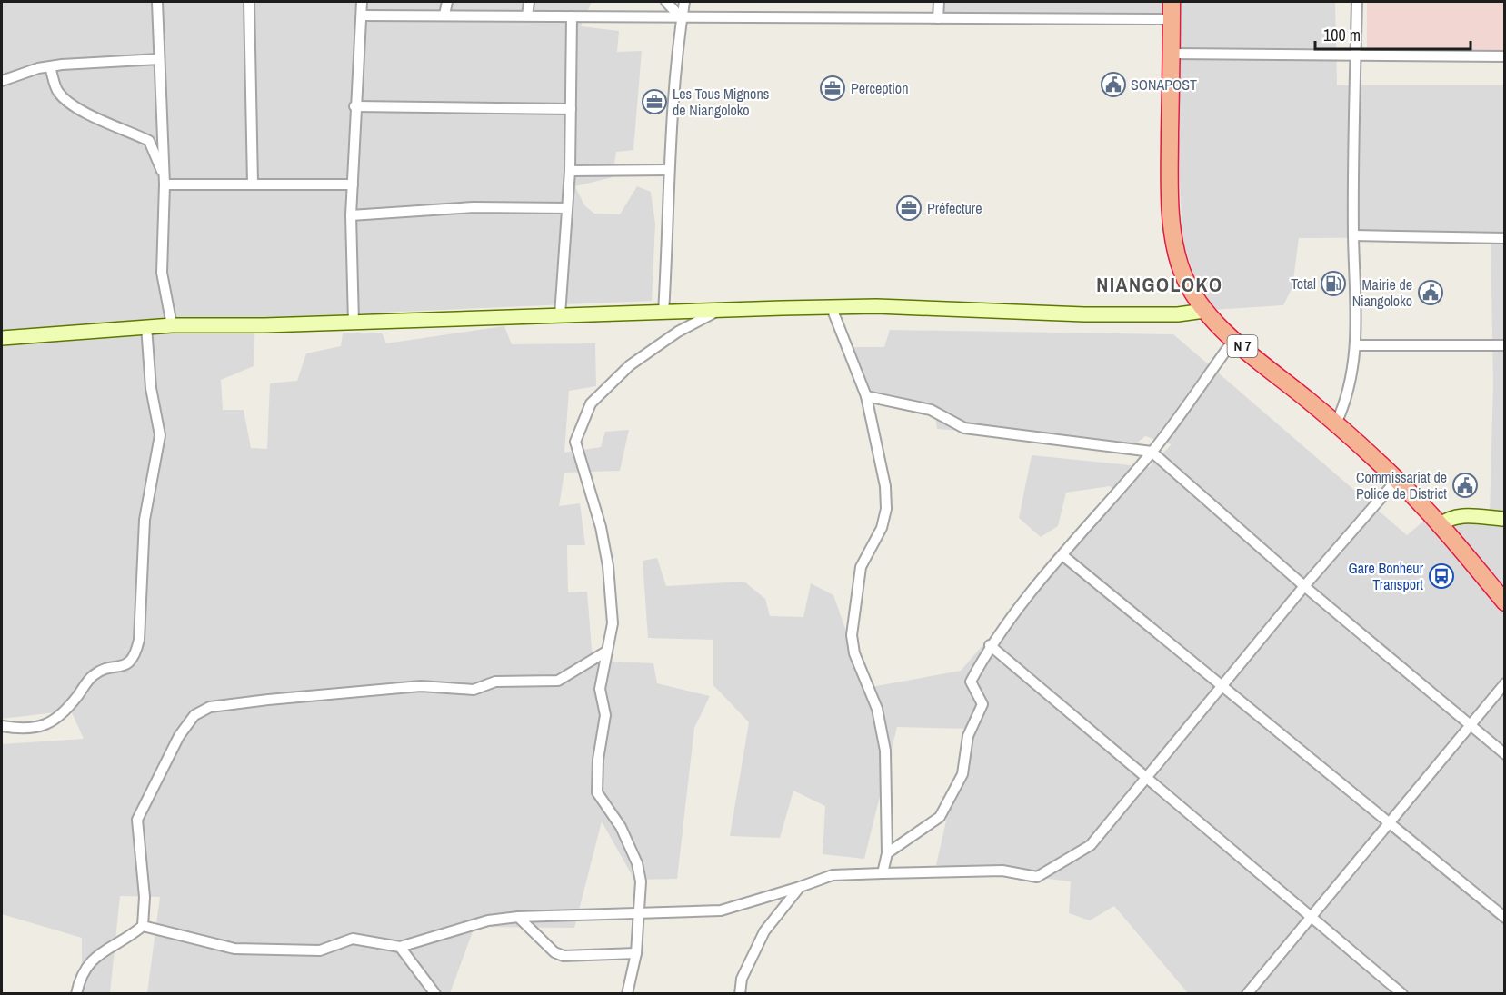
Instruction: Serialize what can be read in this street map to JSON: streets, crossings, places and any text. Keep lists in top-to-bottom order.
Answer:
{
  "streets": {
    "highway": ["N 7"]
  },
  "districts": ["NIANGOLOKO"],
  "places": {
    "public building": ["SONAPOST", "Mairie de Niangoloko", "Commissariat de Police de District"],
    "office": ["Perception", "Les Tous Mignons de Niangoloko", "Préfecture"],
    "fuel station": ["Total"],
    "bus stop": ["Gare Bonheur Transport"]
  },
  "scale_bar": "100 m"
}
